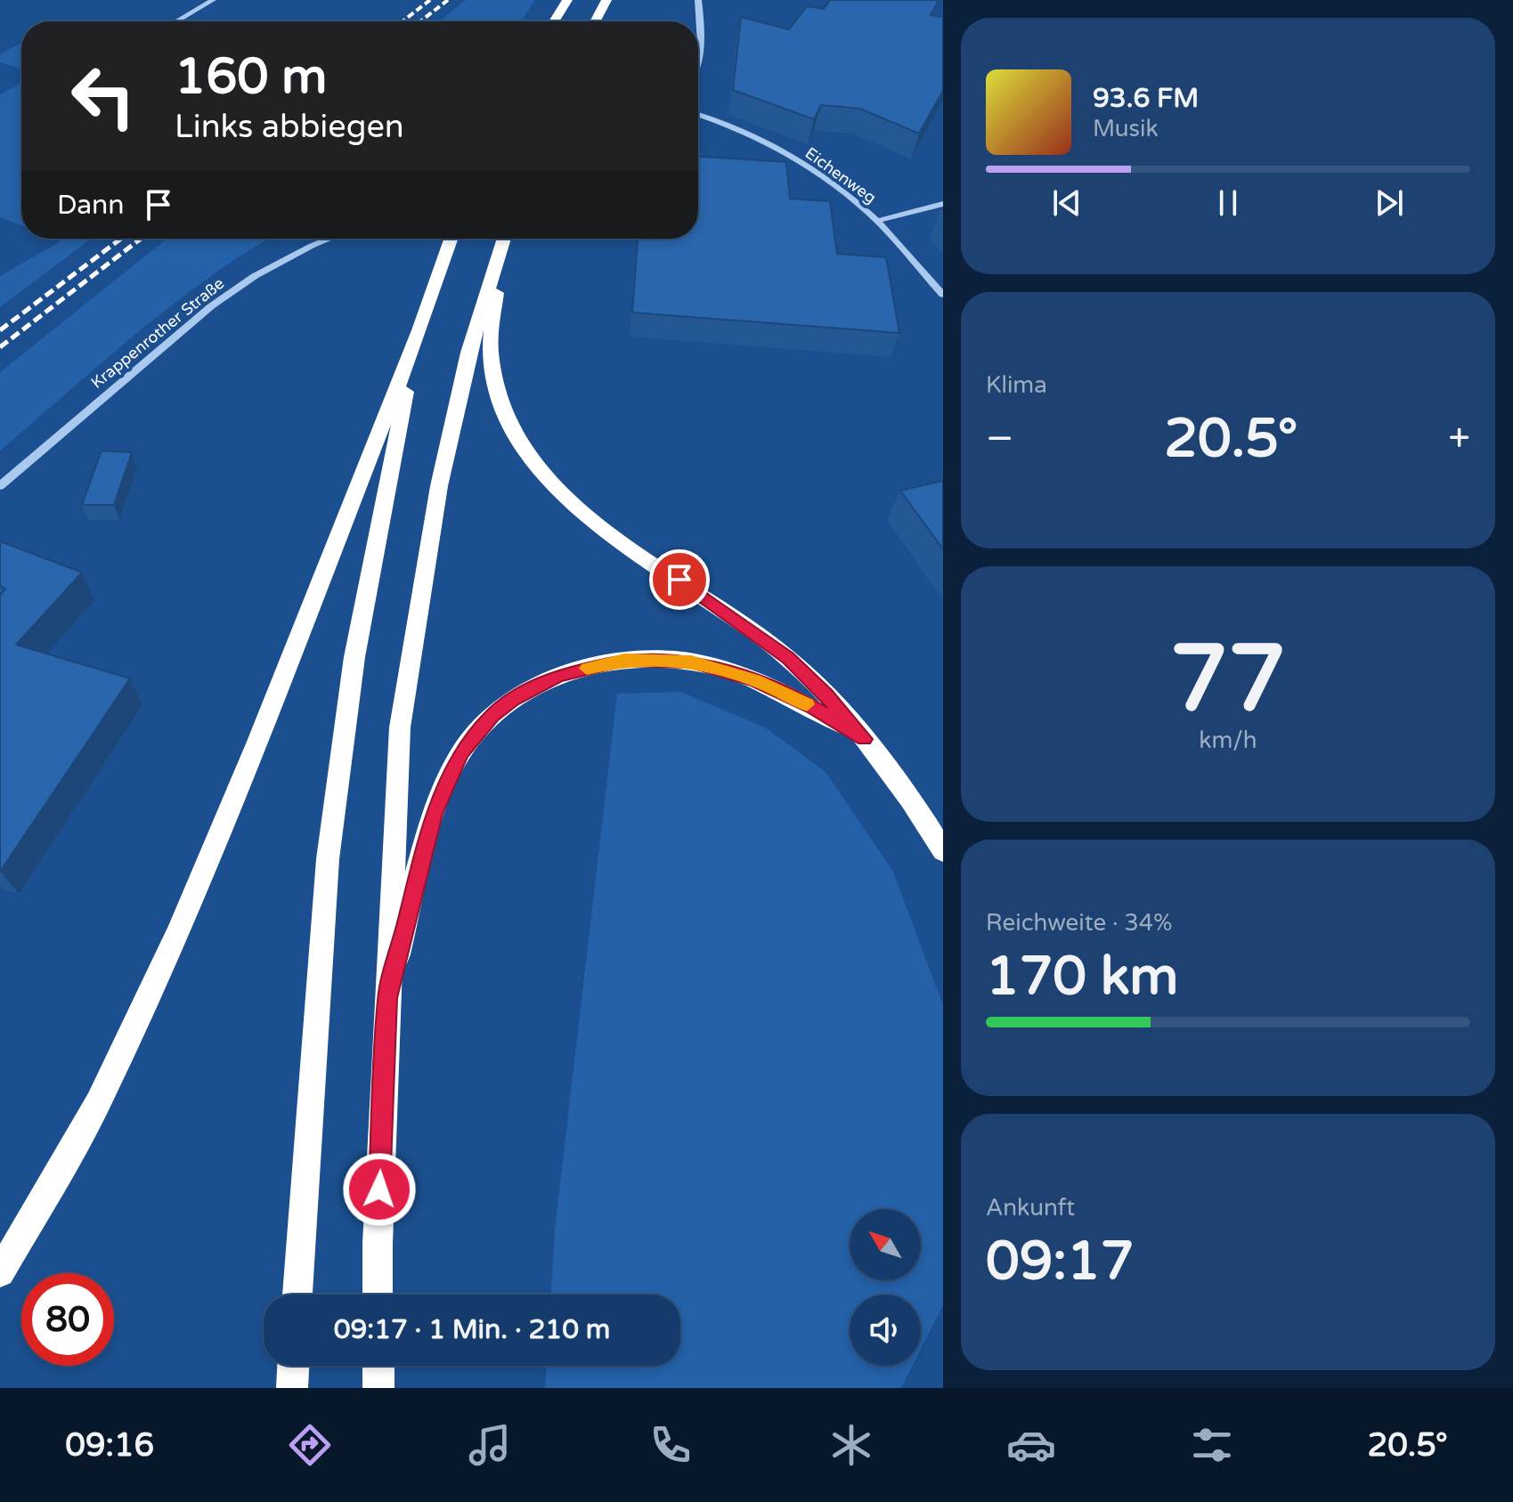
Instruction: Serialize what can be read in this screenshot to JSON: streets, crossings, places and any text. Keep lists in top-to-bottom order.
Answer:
{
  "streets": {
    "street": ["Eichenweg", "Krappenrother Straße"]
  },
  "north": "top left",
  "page": {
    "turn": ["160 m", "Links abbiegen"],
    "song": ["93.6 FM", "Musik"],
    "then": "Dann",
    "tile": [
      "Klima",
      ["77", "km/h"],
      ["Reichweite · 34%", "170 km"],
      ["Ankunft", "09:17"]
    ],
    "heat": ["−", "20.5°", "+"],
    "limit": "80",
    "trip": "09:17 · 1 Min. · 210 m",
    "tabs": ["09:16", "20.5°"]
  }
}
